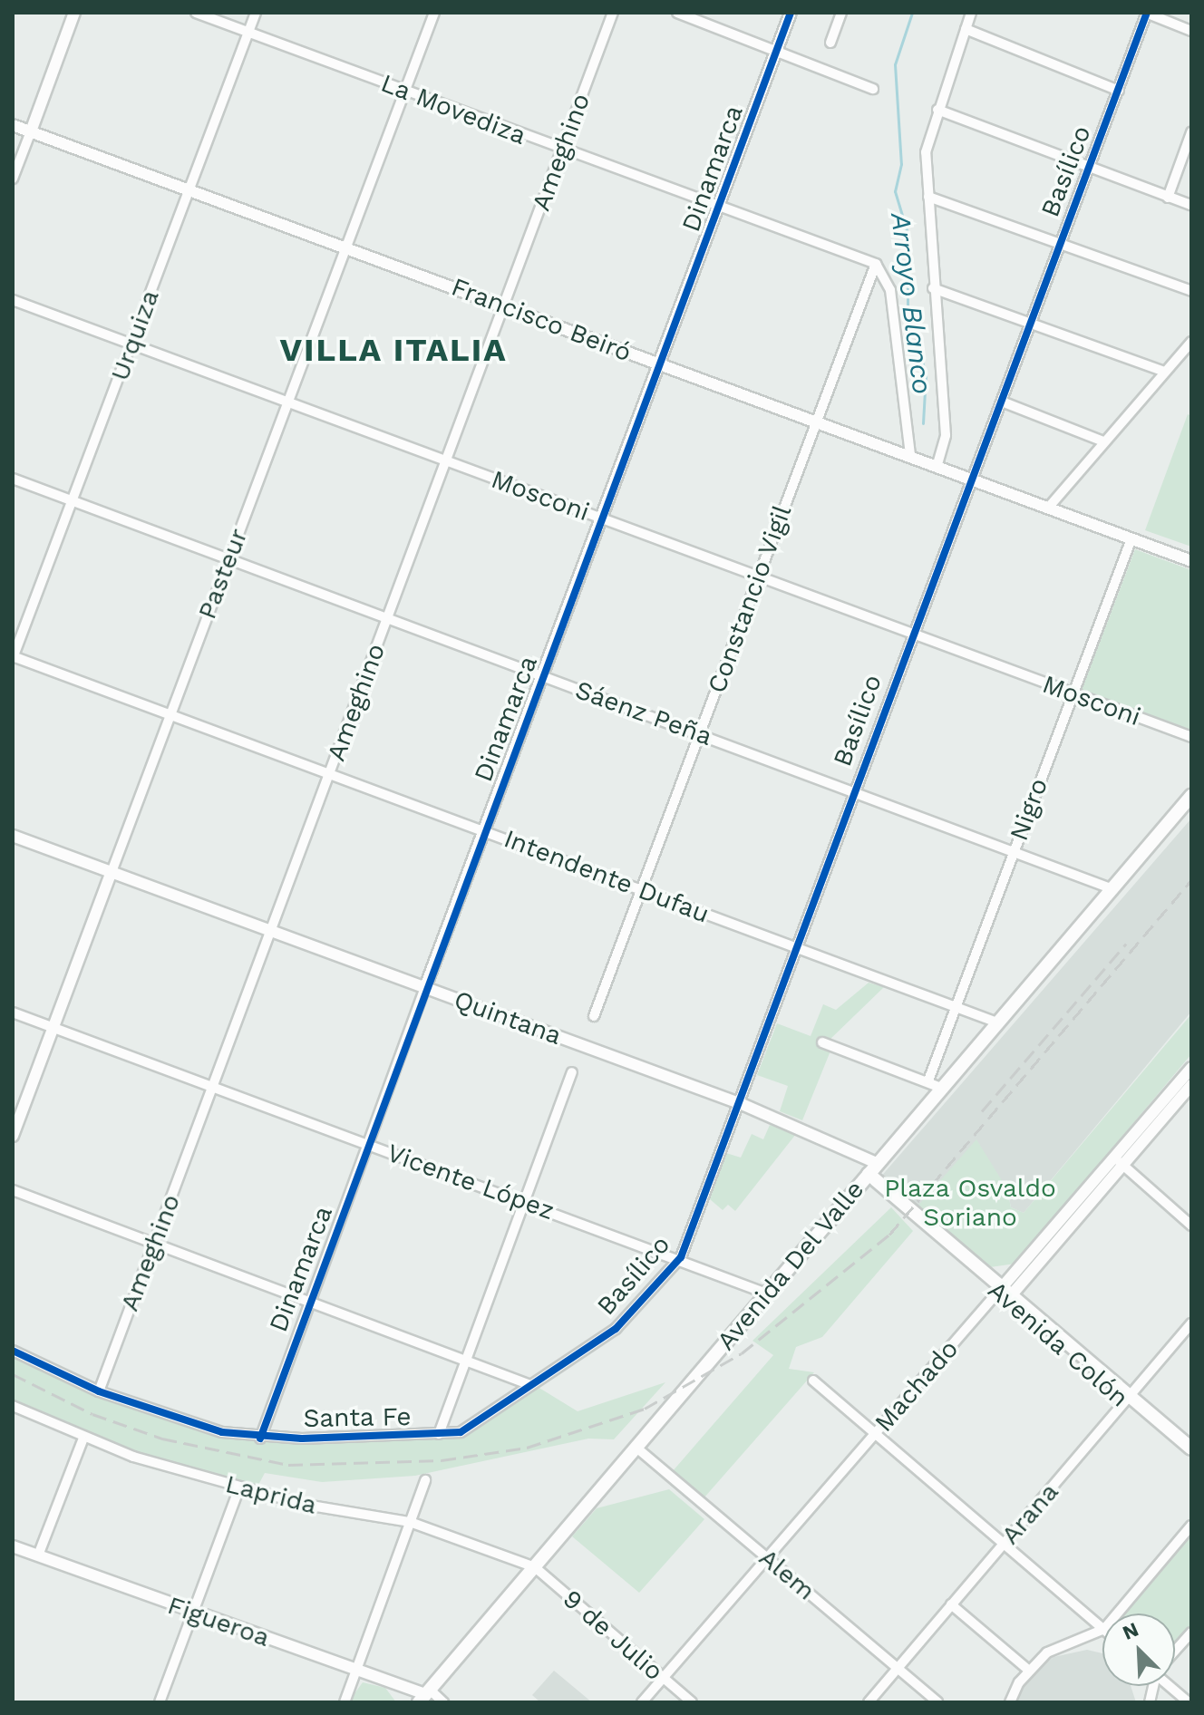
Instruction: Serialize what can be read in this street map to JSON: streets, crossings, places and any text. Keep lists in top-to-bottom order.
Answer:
{
  "streets": {
    "main road": ["Avenida Del Valle", "Avenida Colón"],
    "street": [
      "La Movediza",
      "Ameghino",
      "Dinamarca",
      "Basílico",
      "Francisco Beiró",
      "Urquiza",
      "Mosconi",
      "Pasteur",
      "Constancio Vigil",
      "Sáenz Peña",
      "Nigro",
      "Intendente Dufau",
      "Quintana",
      "Vicente López",
      "Machado",
      "Santa Fe",
      "Laprida",
      "Arana",
      "Alem",
      "Figueroa",
      "9 de Julio"
    ]
  },
  "crossings": [
    ["La Movediza", "Ameghino"],
    ["La Movediza", "Dinamarca"],
    ["La Movediza", "Urquiza"],
    ["La Movediza", "Pasteur"],
    ["La Movediza", "Constancio Vigil"],
    ["Ameghino", "Francisco Beiró"],
    ["Ameghino", "Mosconi"],
    ["Ameghino", "Sáenz Peña"],
    ["Ameghino", "Intendente Dufau"],
    ["Ameghino", "Quintana"],
    ["Ameghino", "Vicente López"],
    ["Ameghino", "Santa Fe"],
    ["Dinamarca", "Francisco Beiró"],
    ["Dinamarca", "Mosconi"],
    ["Dinamarca", "Sáenz Peña"],
    ["Dinamarca", "Intendente Dufau"],
    ["Dinamarca", "Quintana"],
    ["Dinamarca", "Vicente López"],
    ["Dinamarca", "Santa Fe"],
    ["Basílico", "Francisco Beiró"],
    ["Basílico", "Mosconi"],
    ["Basílico", "Sáenz Peña"],
    ["Basílico", "Intendente Dufau"],
    ["Basílico", "Quintana"],
    ["Basílico", "Vicente López"],
    ["Basílico", "Santa Fe"],
    ["Francisco Beiró", "Urquiza"],
    ["Francisco Beiró", "Pasteur"],
    ["Francisco Beiró", "Constancio Vigil"],
    ["Francisco Beiró", "Nigro"],
    ["Urquiza", "Mosconi"],
    ["Urquiza", "Sáenz Peña"],
    ["Urquiza", "Intendente Dufau"],
    ["Mosconi", "Pasteur"],
    ["Mosconi", "Constancio Vigil"],
    ["Mosconi", "Nigro"],
    ["Pasteur", "Sáenz Peña"],
    ["Pasteur", "Intendente Dufau"],
    ["Pasteur", "Quintana"],
    ["Pasteur", "Vicente López"],
    ["Constancio Vigil", "Sáenz Peña"],
    ["Constancio Vigil", "Intendente Dufau"],
    ["Sáenz Peña", "Nigro"],
    ["Sáenz Peña", "Avenida Del Valle"],
    ["Nigro", "Intendente Dufau"],
    ["Intendente Dufau", "Avenida Del Valle"],
    ["Quintana", "Avenida Del Valle"],
    ["Quintana", "Avenida Colón"],
    ["Vicente López", "Avenida Del Valle"],
    ["Avenida Del Valle", "Avenida Colón"],
    ["Avenida Del Valle", "Laprida"],
    ["Avenida Del Valle", "Alem"],
    ["Avenida Del Valle", "Figueroa"],
    ["Avenida Del Valle", "9 de Julio"],
    ["Avenida Colón", "Machado"],
    ["Avenida Colón", "Arana"],
    ["Machado", "Alem"],
    ["Machado", "9 de Julio"],
    ["Laprida", "9 de Julio"],
    ["Arana", "Alem"]
  ],
  "districts": ["VILLA ITALIA"],
  "water": ["Arroyo Blanco"],
  "parks": ["Plaza Osvaldo Soriano"],
  "north": "top left"
}
